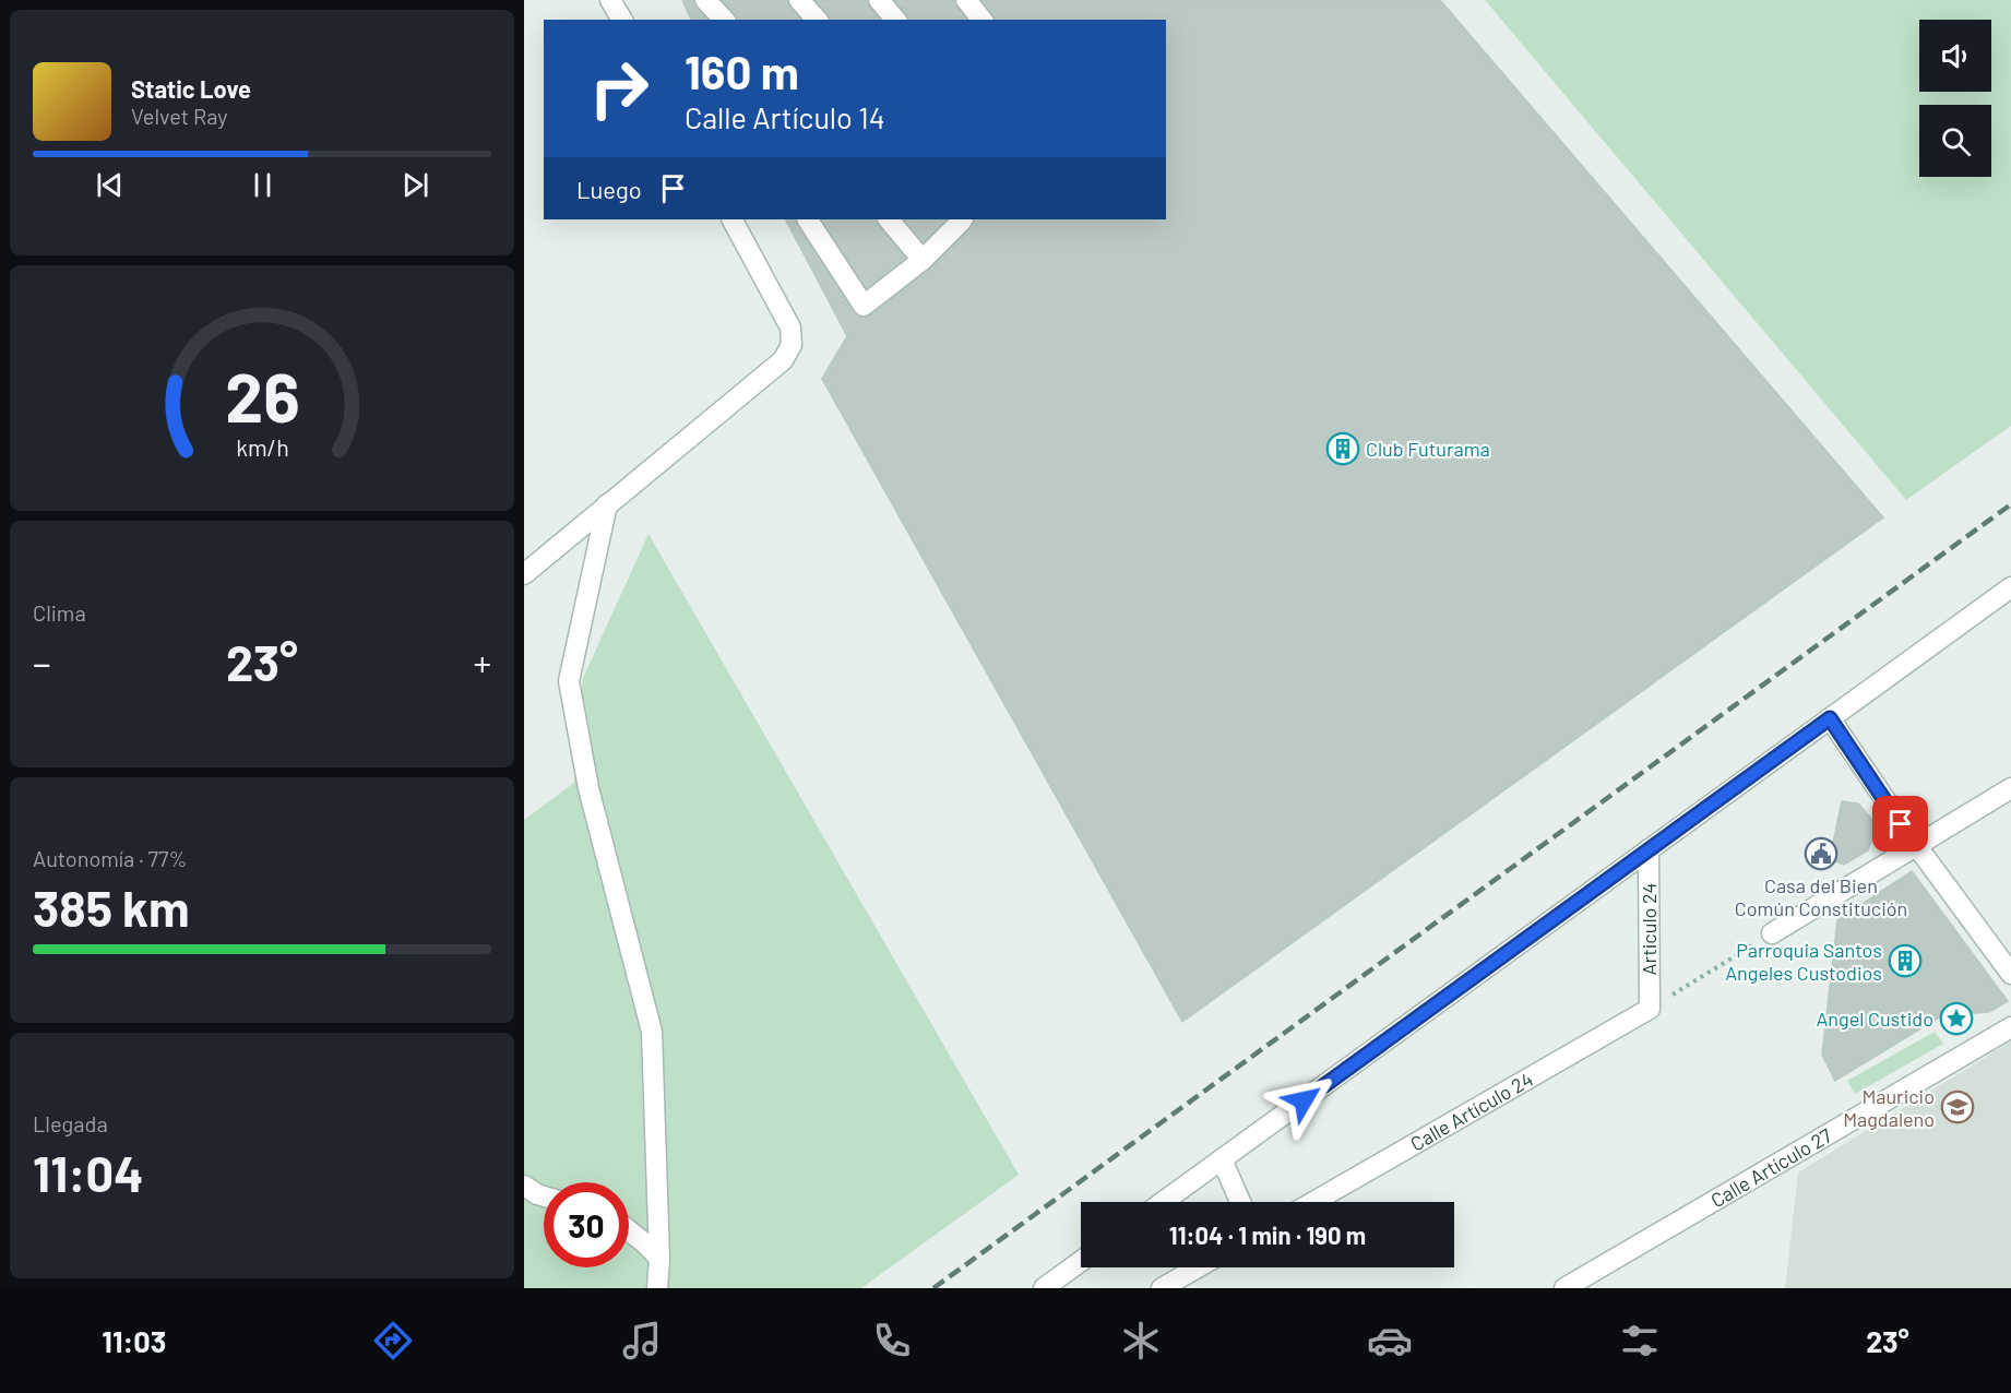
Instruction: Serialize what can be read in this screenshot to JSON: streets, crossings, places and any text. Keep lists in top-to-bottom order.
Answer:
{
  "streets": {
    "street": ["Articulo 24", "Calle Artículo 24", "Calle Artículo 27"]
  },
  "crossings": [
    ["Articulo 24", "Calle Artículo 24"]
  ],
  "places": {
    "building": ["Club Futurama", "Parroquia Santos Angeles Custodios"],
    "public building": ["Casa del Bien Común Constitución"],
    "place": ["Angel Custido"],
    "school or university": ["Mauricio Magdaleno"]
  },
  "page": {
    "turn": ["160 m", "Calle Artículo 14"],
    "song": ["Static Love", "Velvet Ray"],
    "then": "Luego",
    "tile": [
      "Clima",
      ["Autonomía · 77%", "385 km"],
      ["Llegada", "11:04"]
    ],
    "heat": ["−", "23°", "+"],
    "limit": "30",
    "trip": "11:04 · 1 min · 190 m",
    "tabs": ["11:03", "23°"],
    "gauge": ["26", "km/h"]
  }
}
